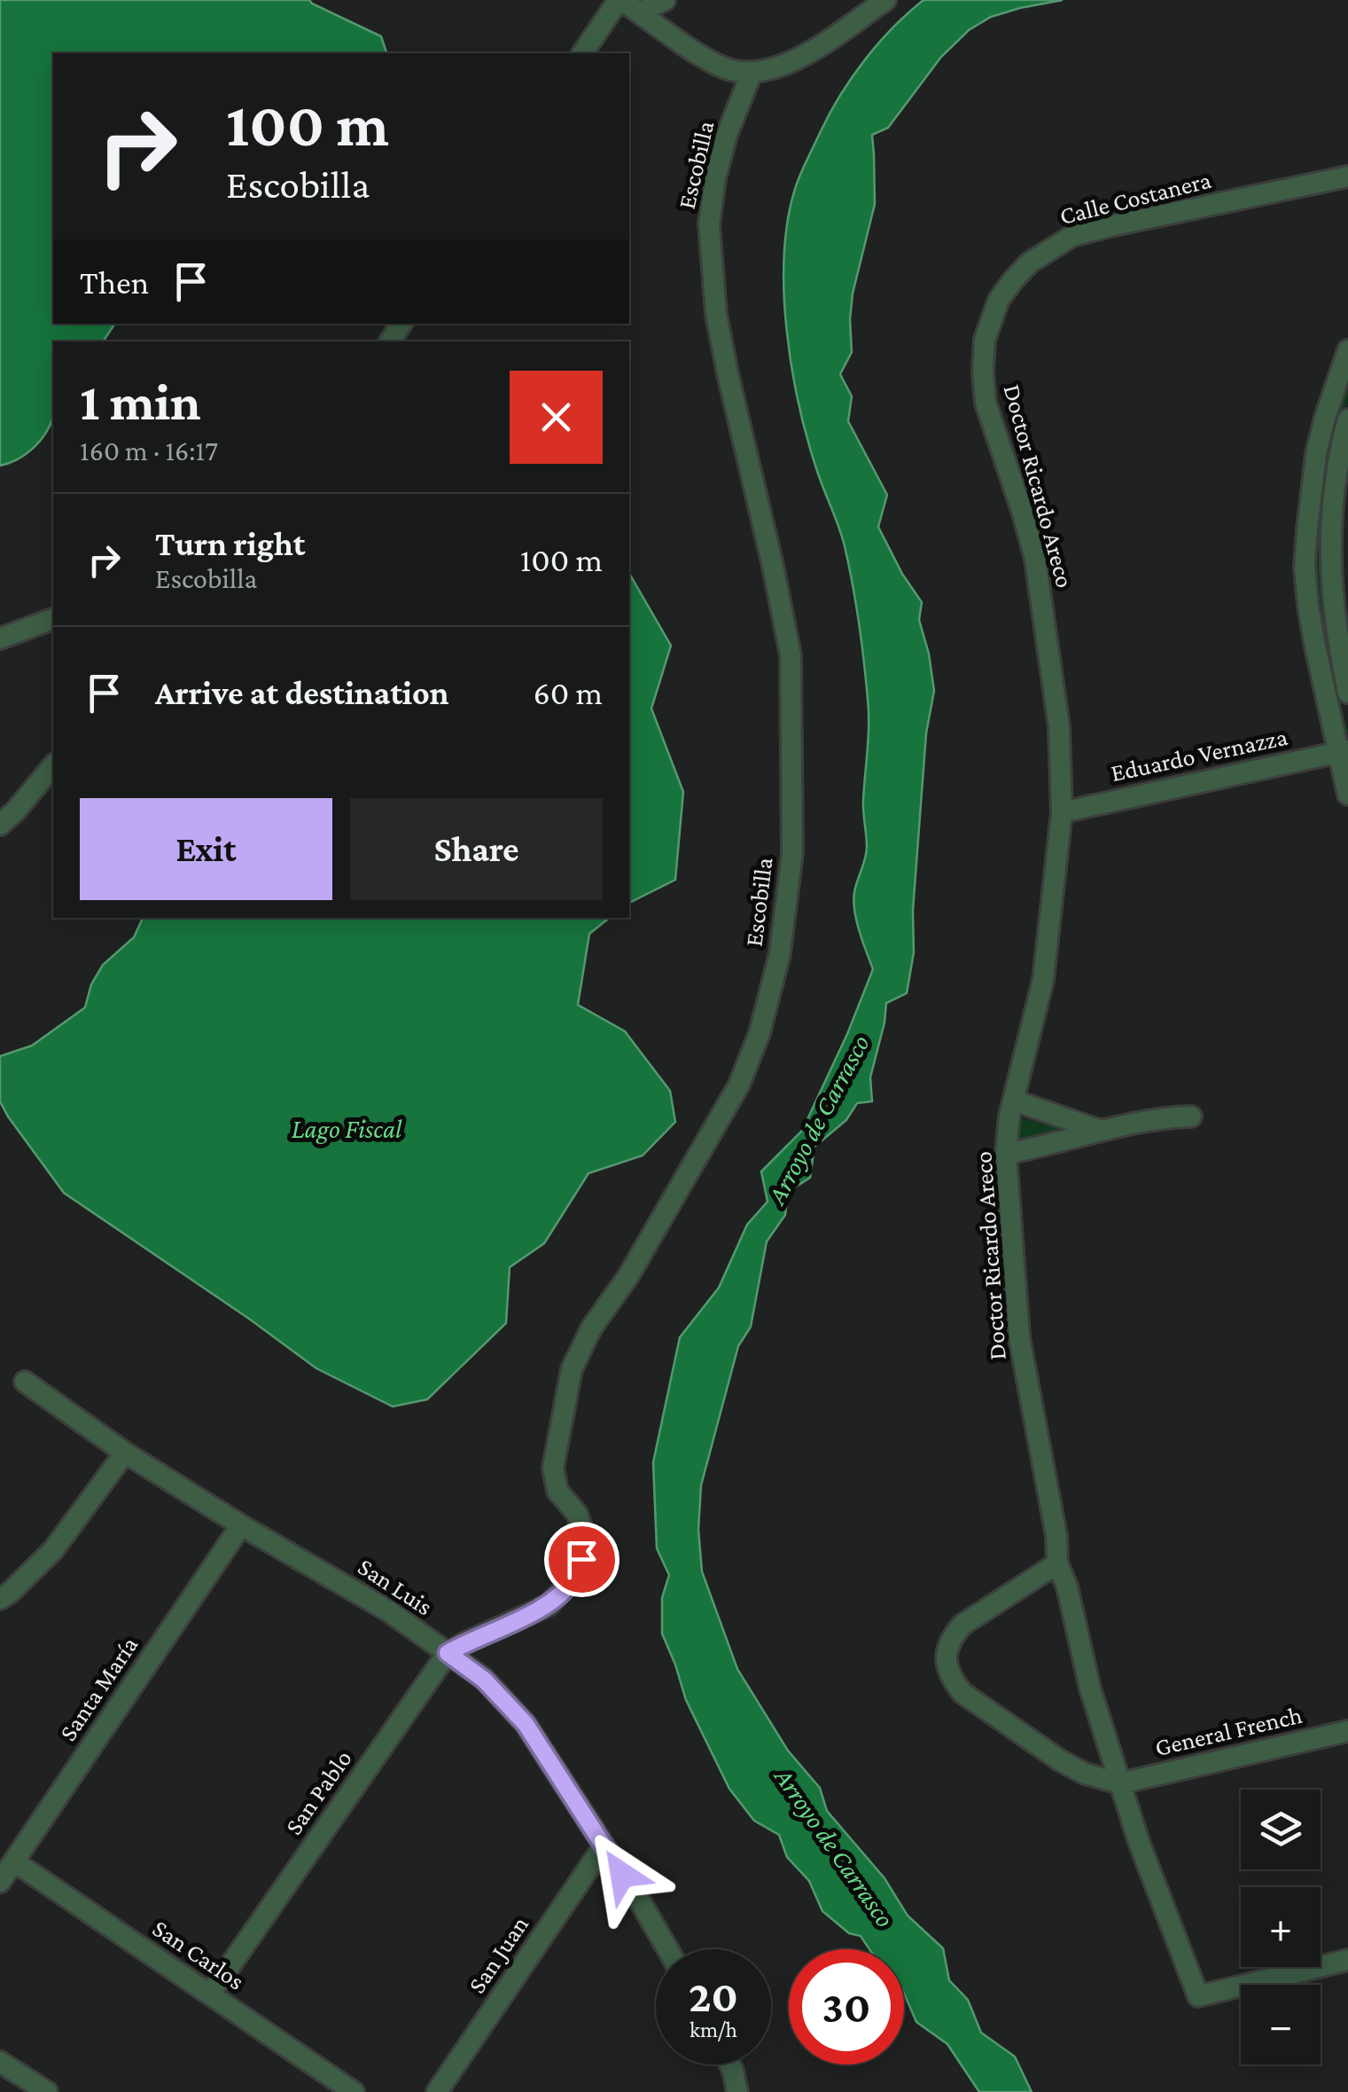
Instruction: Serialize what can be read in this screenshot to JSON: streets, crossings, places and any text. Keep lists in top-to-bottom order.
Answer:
{
  "streets": {
    "street": [
      "Escobilla",
      "Calle Costanera",
      "Doctor Ricardo Areco",
      "Eduardo Vernazza",
      "San Luis",
      "Santa María",
      "General French",
      "San Pablo",
      "San Carlos",
      "San Juan"
    ]
  },
  "crossings": [
    ["Escobilla", "San Pablo"],
    ["Calle Costanera", "Doctor Ricardo Areco"],
    ["Doctor Ricardo Areco", "Eduardo Vernazza"],
    ["Doctor Ricardo Areco", "General French"],
    ["San Luis", "Santa María"],
    ["San Luis", "San Pablo"],
    ["San Luis", "San Juan"],
    ["Santa María", "San Carlos"],
    ["San Pablo", "San Carlos"]
  ],
  "water": ["Arroyo de Carrasco", "Lago Fiscal"],
  "page": {
    "turn": ["100 m", "Escobilla"],
    "then": "Then",
    "heading": ["1 min", "160 m · 16:17"],
    "list": [
      {
        "name": "Turn right",
        "note": "Escobilla",
        "value": "100 m"
      },
      {
        "name": "Arrive at destination",
        "value": "60 m"
      }
    ],
    "buttons": ["Exit", "Share"],
    "map_buttons": ["+", "−"],
    "speed": "20 km/h",
    "limit": "30"
  }
}
